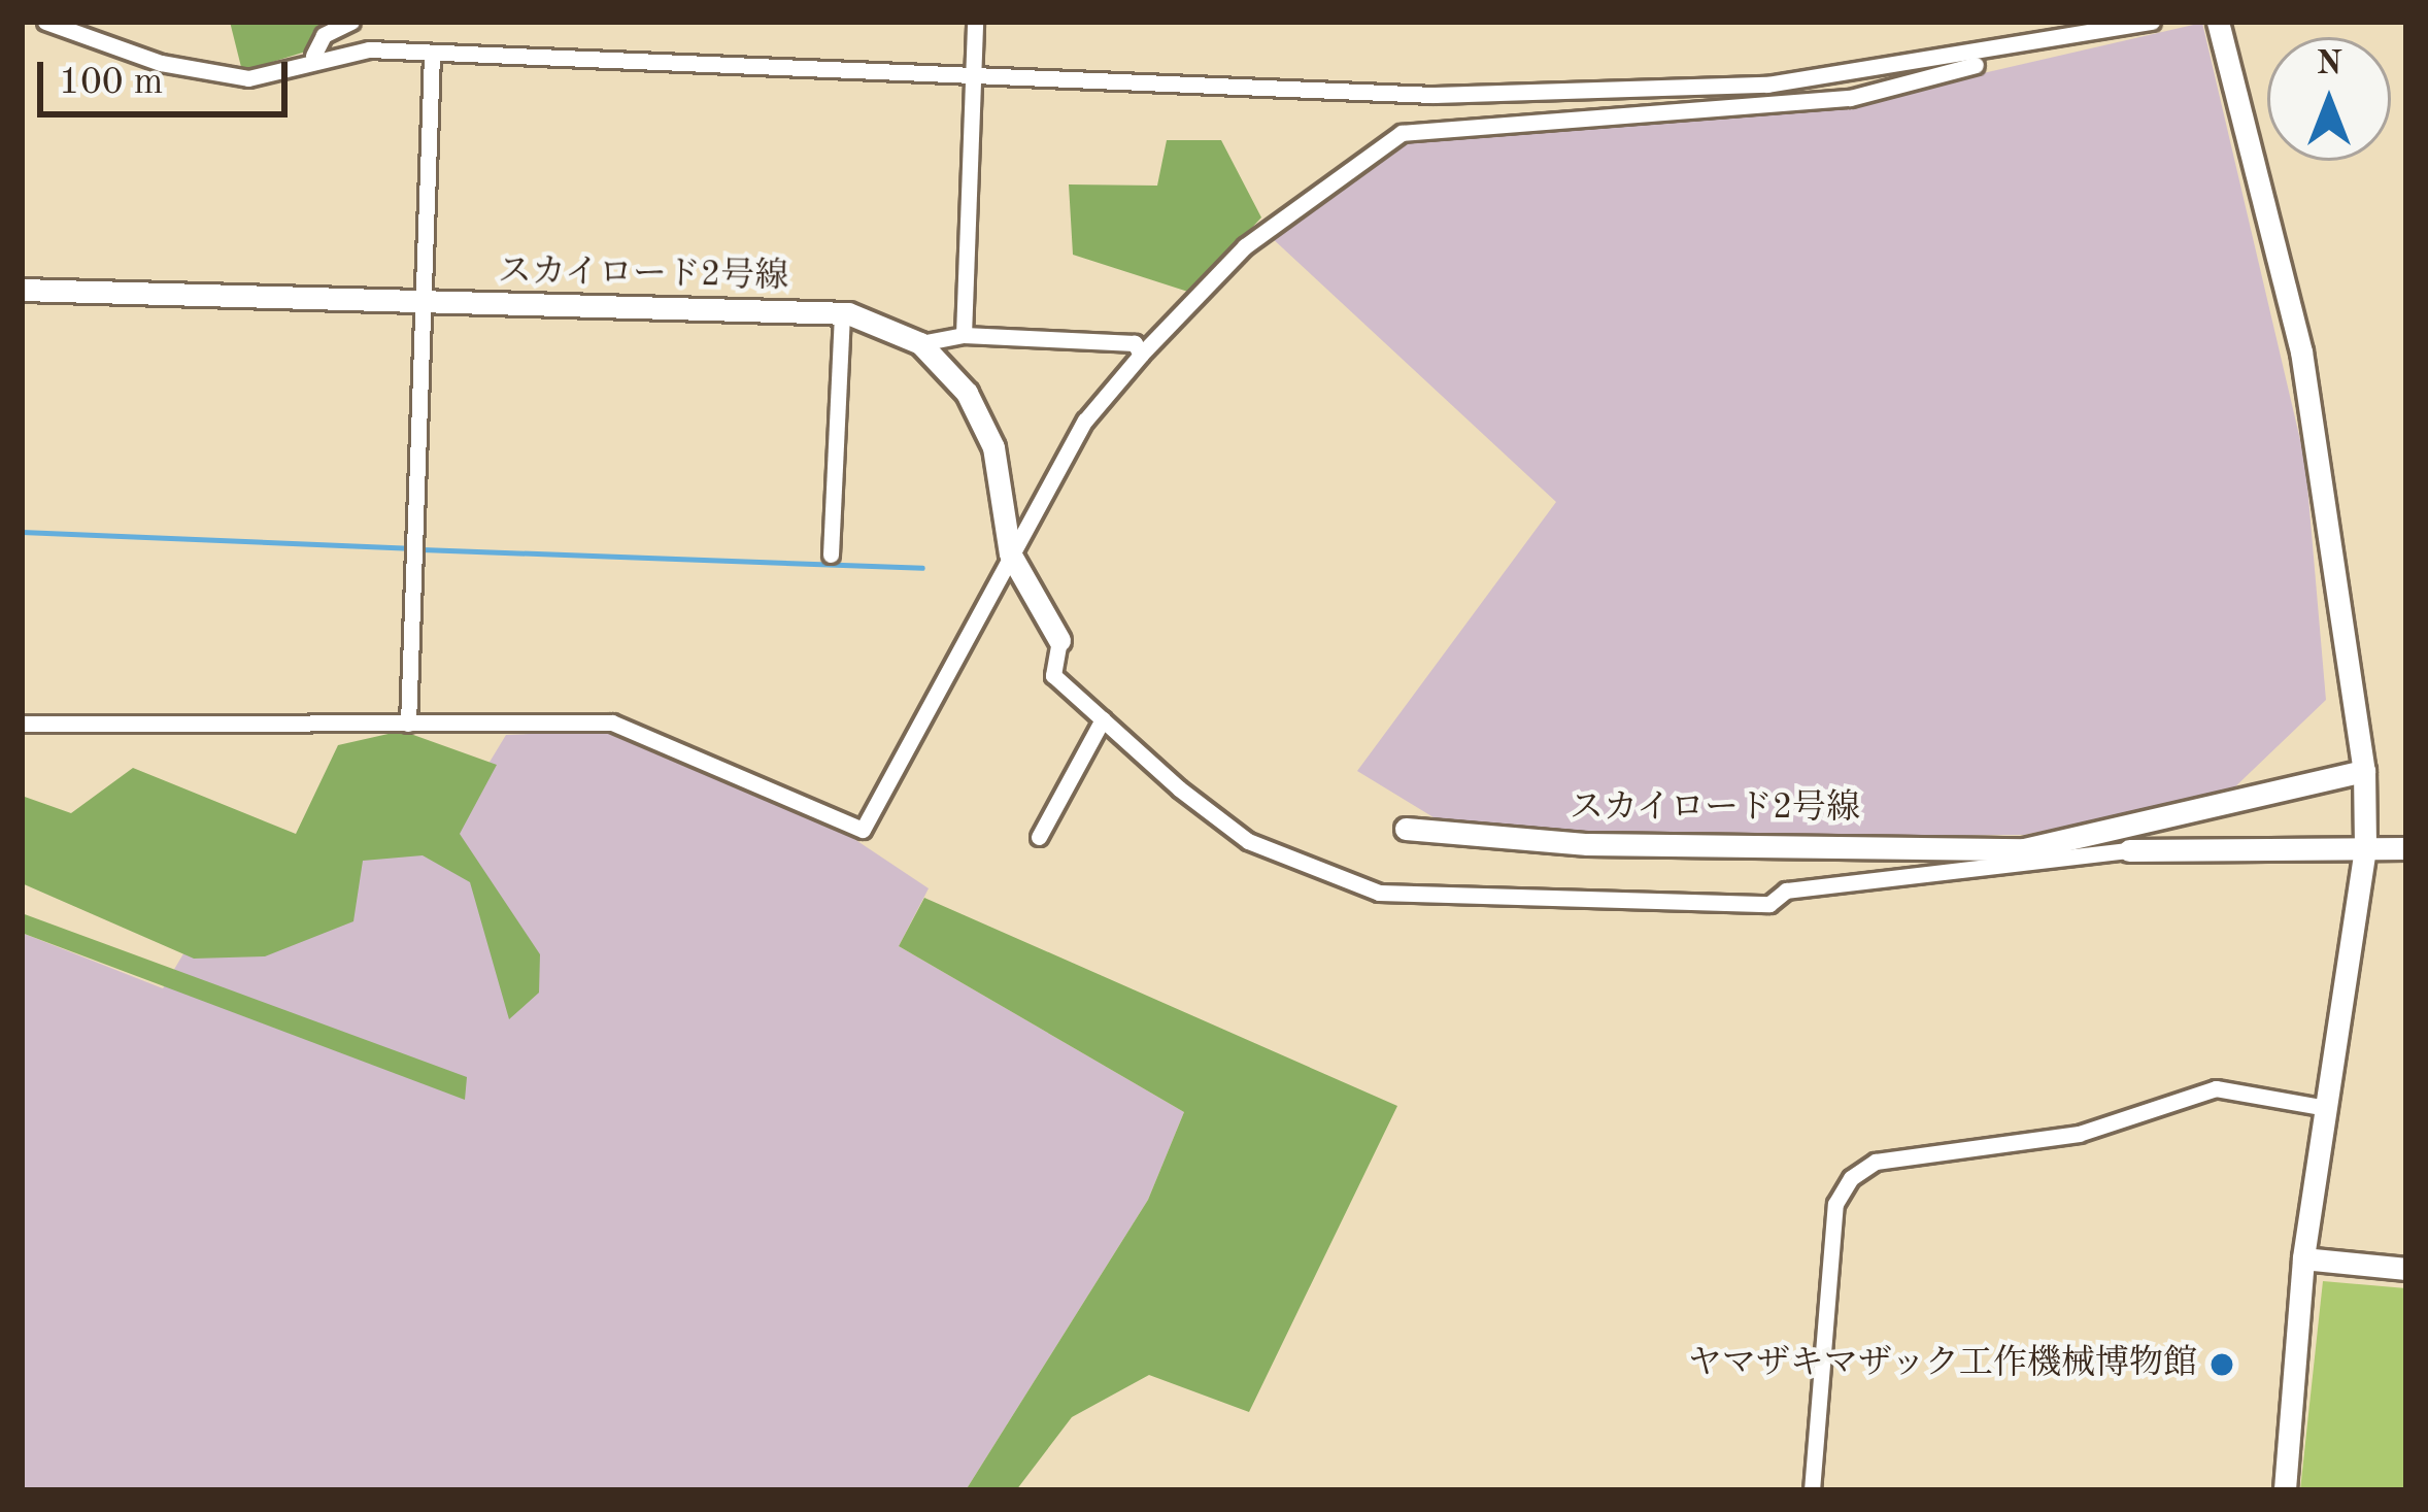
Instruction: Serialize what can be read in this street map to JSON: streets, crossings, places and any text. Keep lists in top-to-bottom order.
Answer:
{
  "streets": {
    "street": ["スカイロード2号線"]
  },
  "places": ["ヤマザキマザック工作機械博物館"],
  "scale_bar": "100 m",
  "north": "top"
}
